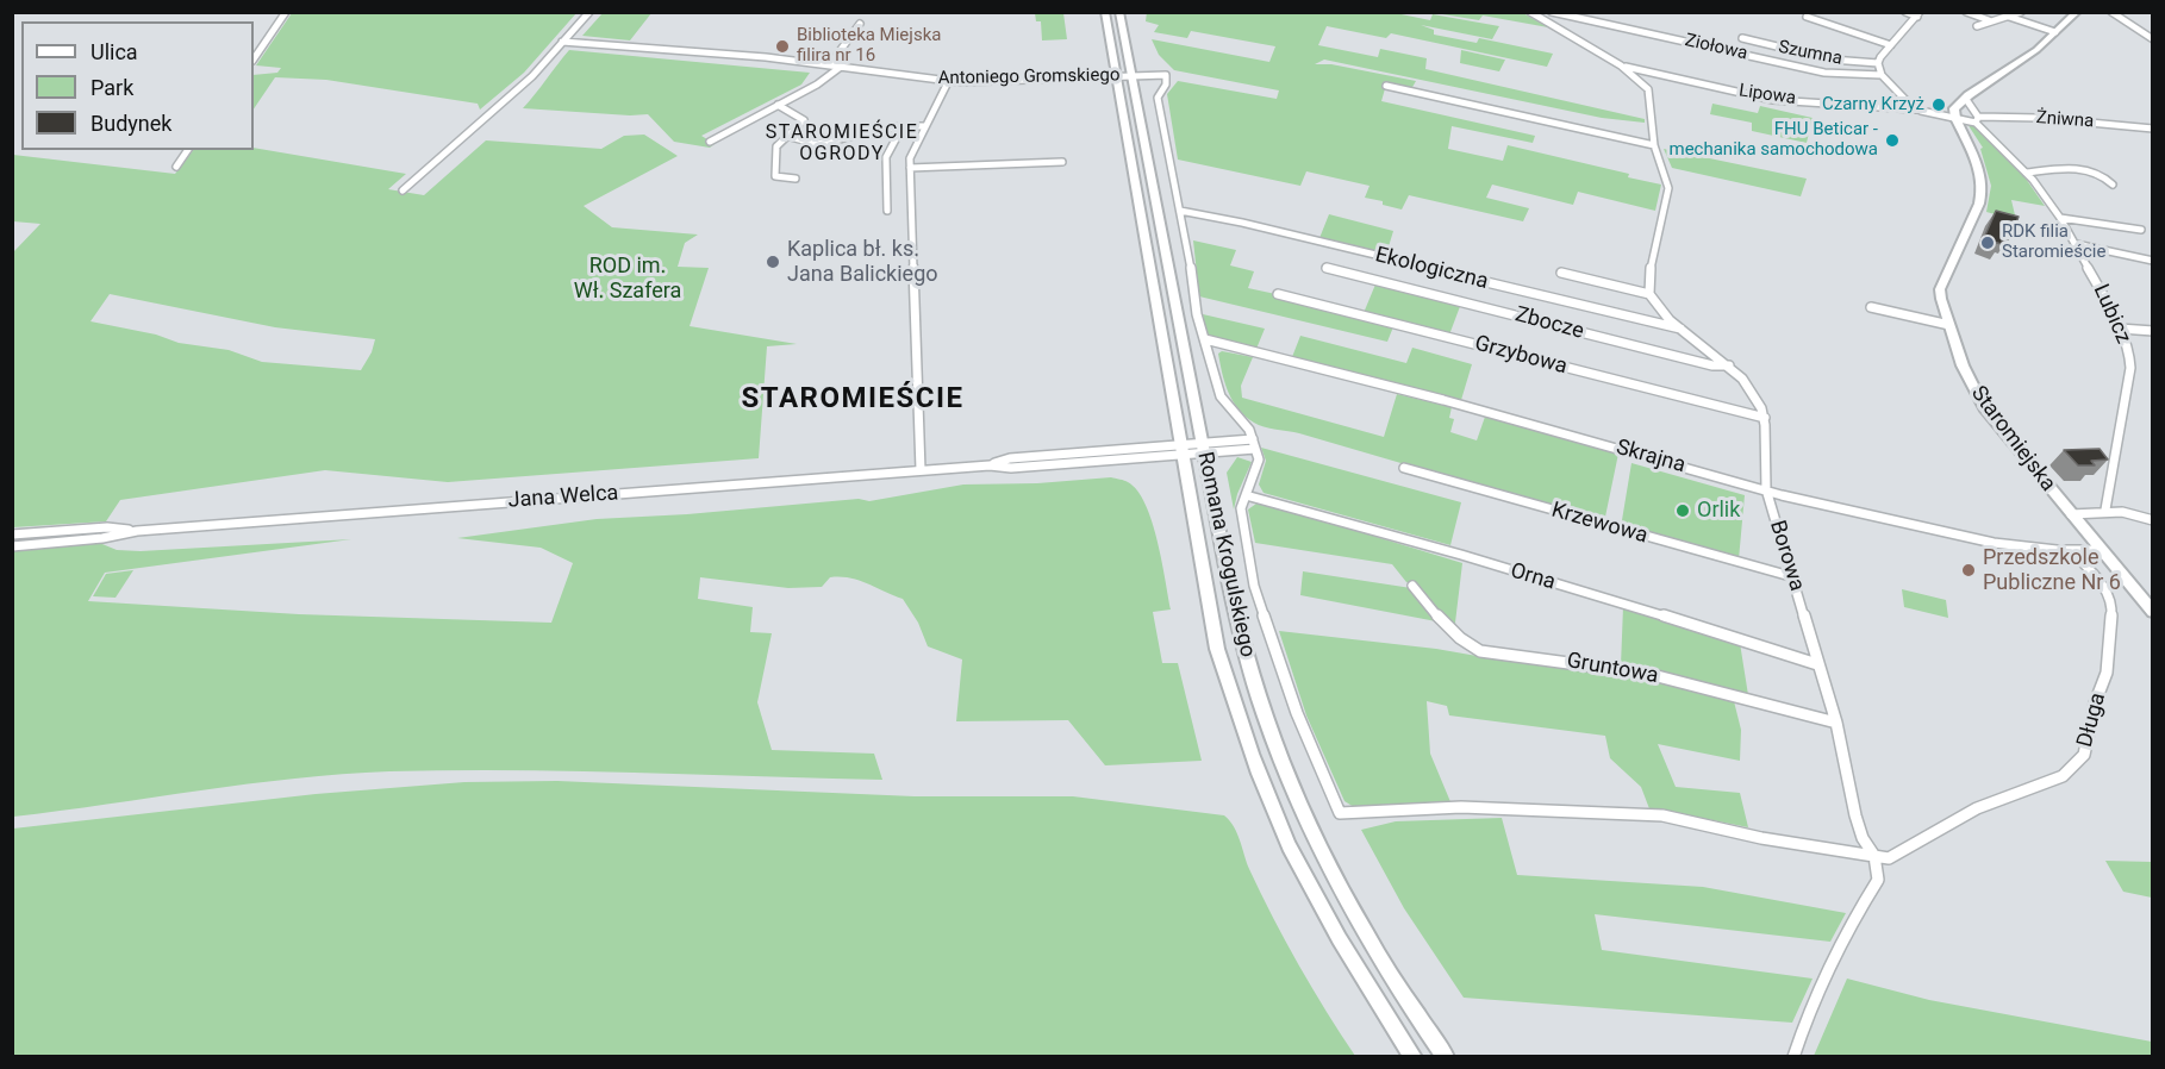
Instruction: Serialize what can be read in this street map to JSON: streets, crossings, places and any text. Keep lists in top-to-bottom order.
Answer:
{
  "streets": {
    "main road": ["Staromiejska", "Romana Krogulskiego"],
    "street": [
      "Ziołowa",
      "Szumna",
      "Antoniego Gromskiego",
      "Lipowa",
      "Żniwna",
      "Ekologiczna",
      "Lubicz",
      "Zbocze",
      "Grzybowa",
      "Skrajna",
      "Jana Welca",
      "Krzewowa",
      "Borowa",
      "Orna",
      "Gruntowa",
      "Długa"
    ]
  },
  "crossings": [
    ["Antoniego Gromskiego", "Ekologiczna"],
    ["Antoniego Gromskiego", "Romana Krogulskiego"],
    ["Lipowa", "Staromiejska"],
    ["Żniwna", "Lubicz"],
    ["Ekologiczna", "Borowa"],
    ["Zbocze", "Borowa"],
    ["Grzybowa", "Borowa"],
    ["Staromiejska", "Skrajna"],
    ["Skrajna", "Borowa"],
    ["Skrajna", "Długa"],
    ["Jana Welca", "Romana Krogulskiego"],
    ["Krzewowa", "Borowa"],
    ["Borowa", "Orna"],
    ["Borowa", "Gruntowa"],
    ["Borowa", "Długa"]
  ],
  "districts": ["STAROMIEŚCIE OGRODY", "STAROMIEŚCIE"],
  "parks": ["ROD im. Wł. Szafera"],
  "places": [
    "Biblioteka Miejska filira nr 16",
    "Czarny Krzyż",
    "FHU Beticar - mechanika samochodowa",
    "RDK filia Staromieście",
    "Kaplica bł. ks. Jana Balickiego",
    "Orlik",
    "Przedszkole Publiczne Nr 6"
  ],
  "legend": ["Ulica", "Park", "Budynek"]
}
